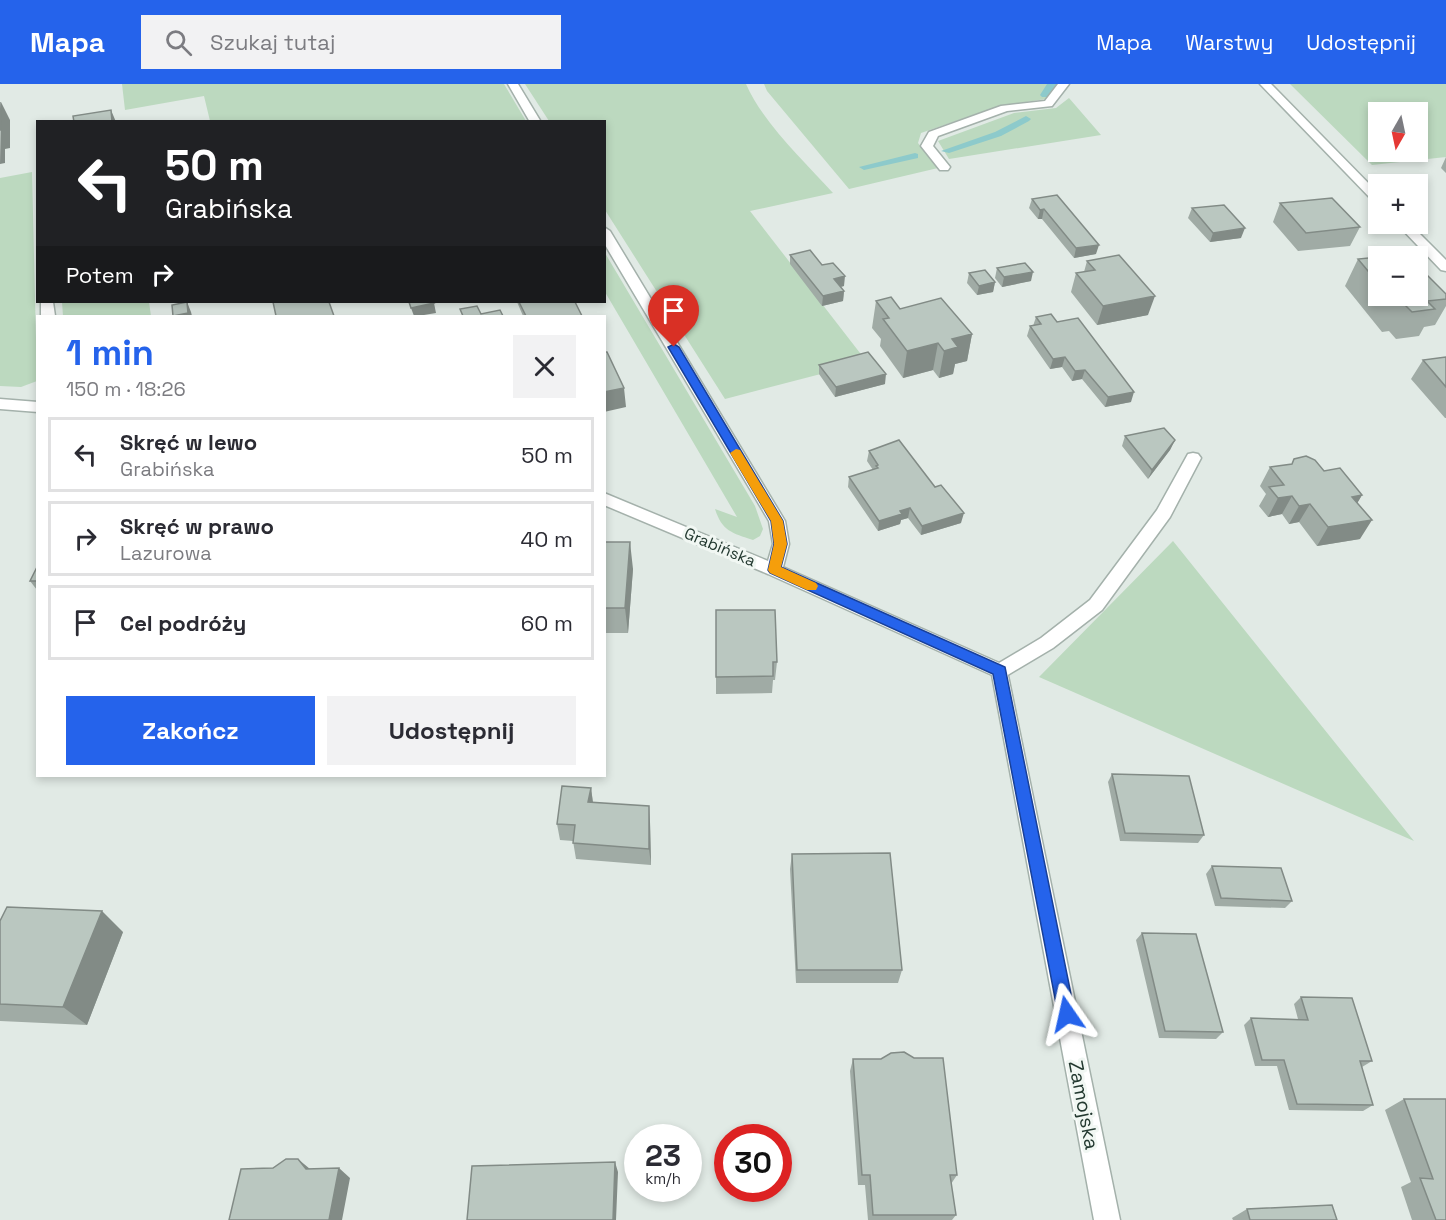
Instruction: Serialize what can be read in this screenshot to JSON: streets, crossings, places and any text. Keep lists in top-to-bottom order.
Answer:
{
  "streets": {
    "street": ["Grabińska", "Zamojska"]
  },
  "crossings": [
    ["Grabińska", "Zamojska"]
  ],
  "north": "bottom",
  "page": {
    "header": "Mapa",
    "search": "Szukaj tutaj",
    "nav": ["Mapa", "Warstwy", "Udostępnij"],
    "map_buttons": ["+", "−"],
    "turn": ["50 m", "Grabińska"],
    "then": "Potem",
    "heading": ["1 min", "150 m · 18:26"],
    "list": [
      {
        "name": "Skręć w lewo",
        "note": "Grabińska",
        "value": "50 m"
      },
      {
        "name": "Skręć w prawo",
        "note": "Lazurowa",
        "value": "40 m"
      },
      {
        "name": "Cel podróży",
        "value": "60 m"
      }
    ],
    "buttons": ["Zakończ", "Udostępnij"],
    "speed": "23 km/h",
    "limit": "30"
  }
}
